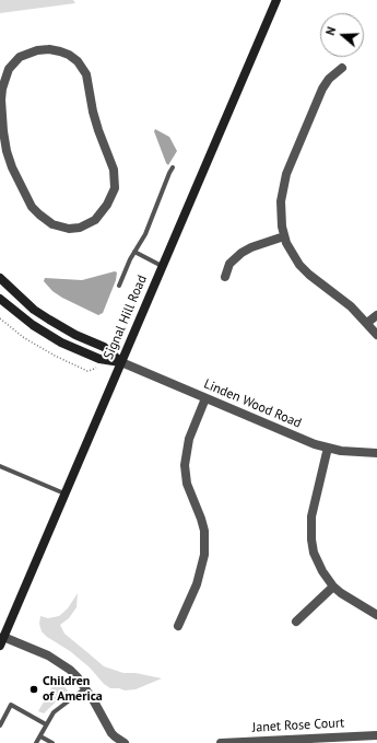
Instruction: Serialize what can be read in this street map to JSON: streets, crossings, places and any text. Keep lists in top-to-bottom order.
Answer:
{
  "streets": {
    "main road": ["Signal Hill Road"],
    "street": ["Linden Wood Road", "Janet Rose Court"]
  },
  "crossings": [
    ["Signal Hill Road", "Linden Wood Road"]
  ],
  "places": ["Children of America"],
  "north": "left"
}
